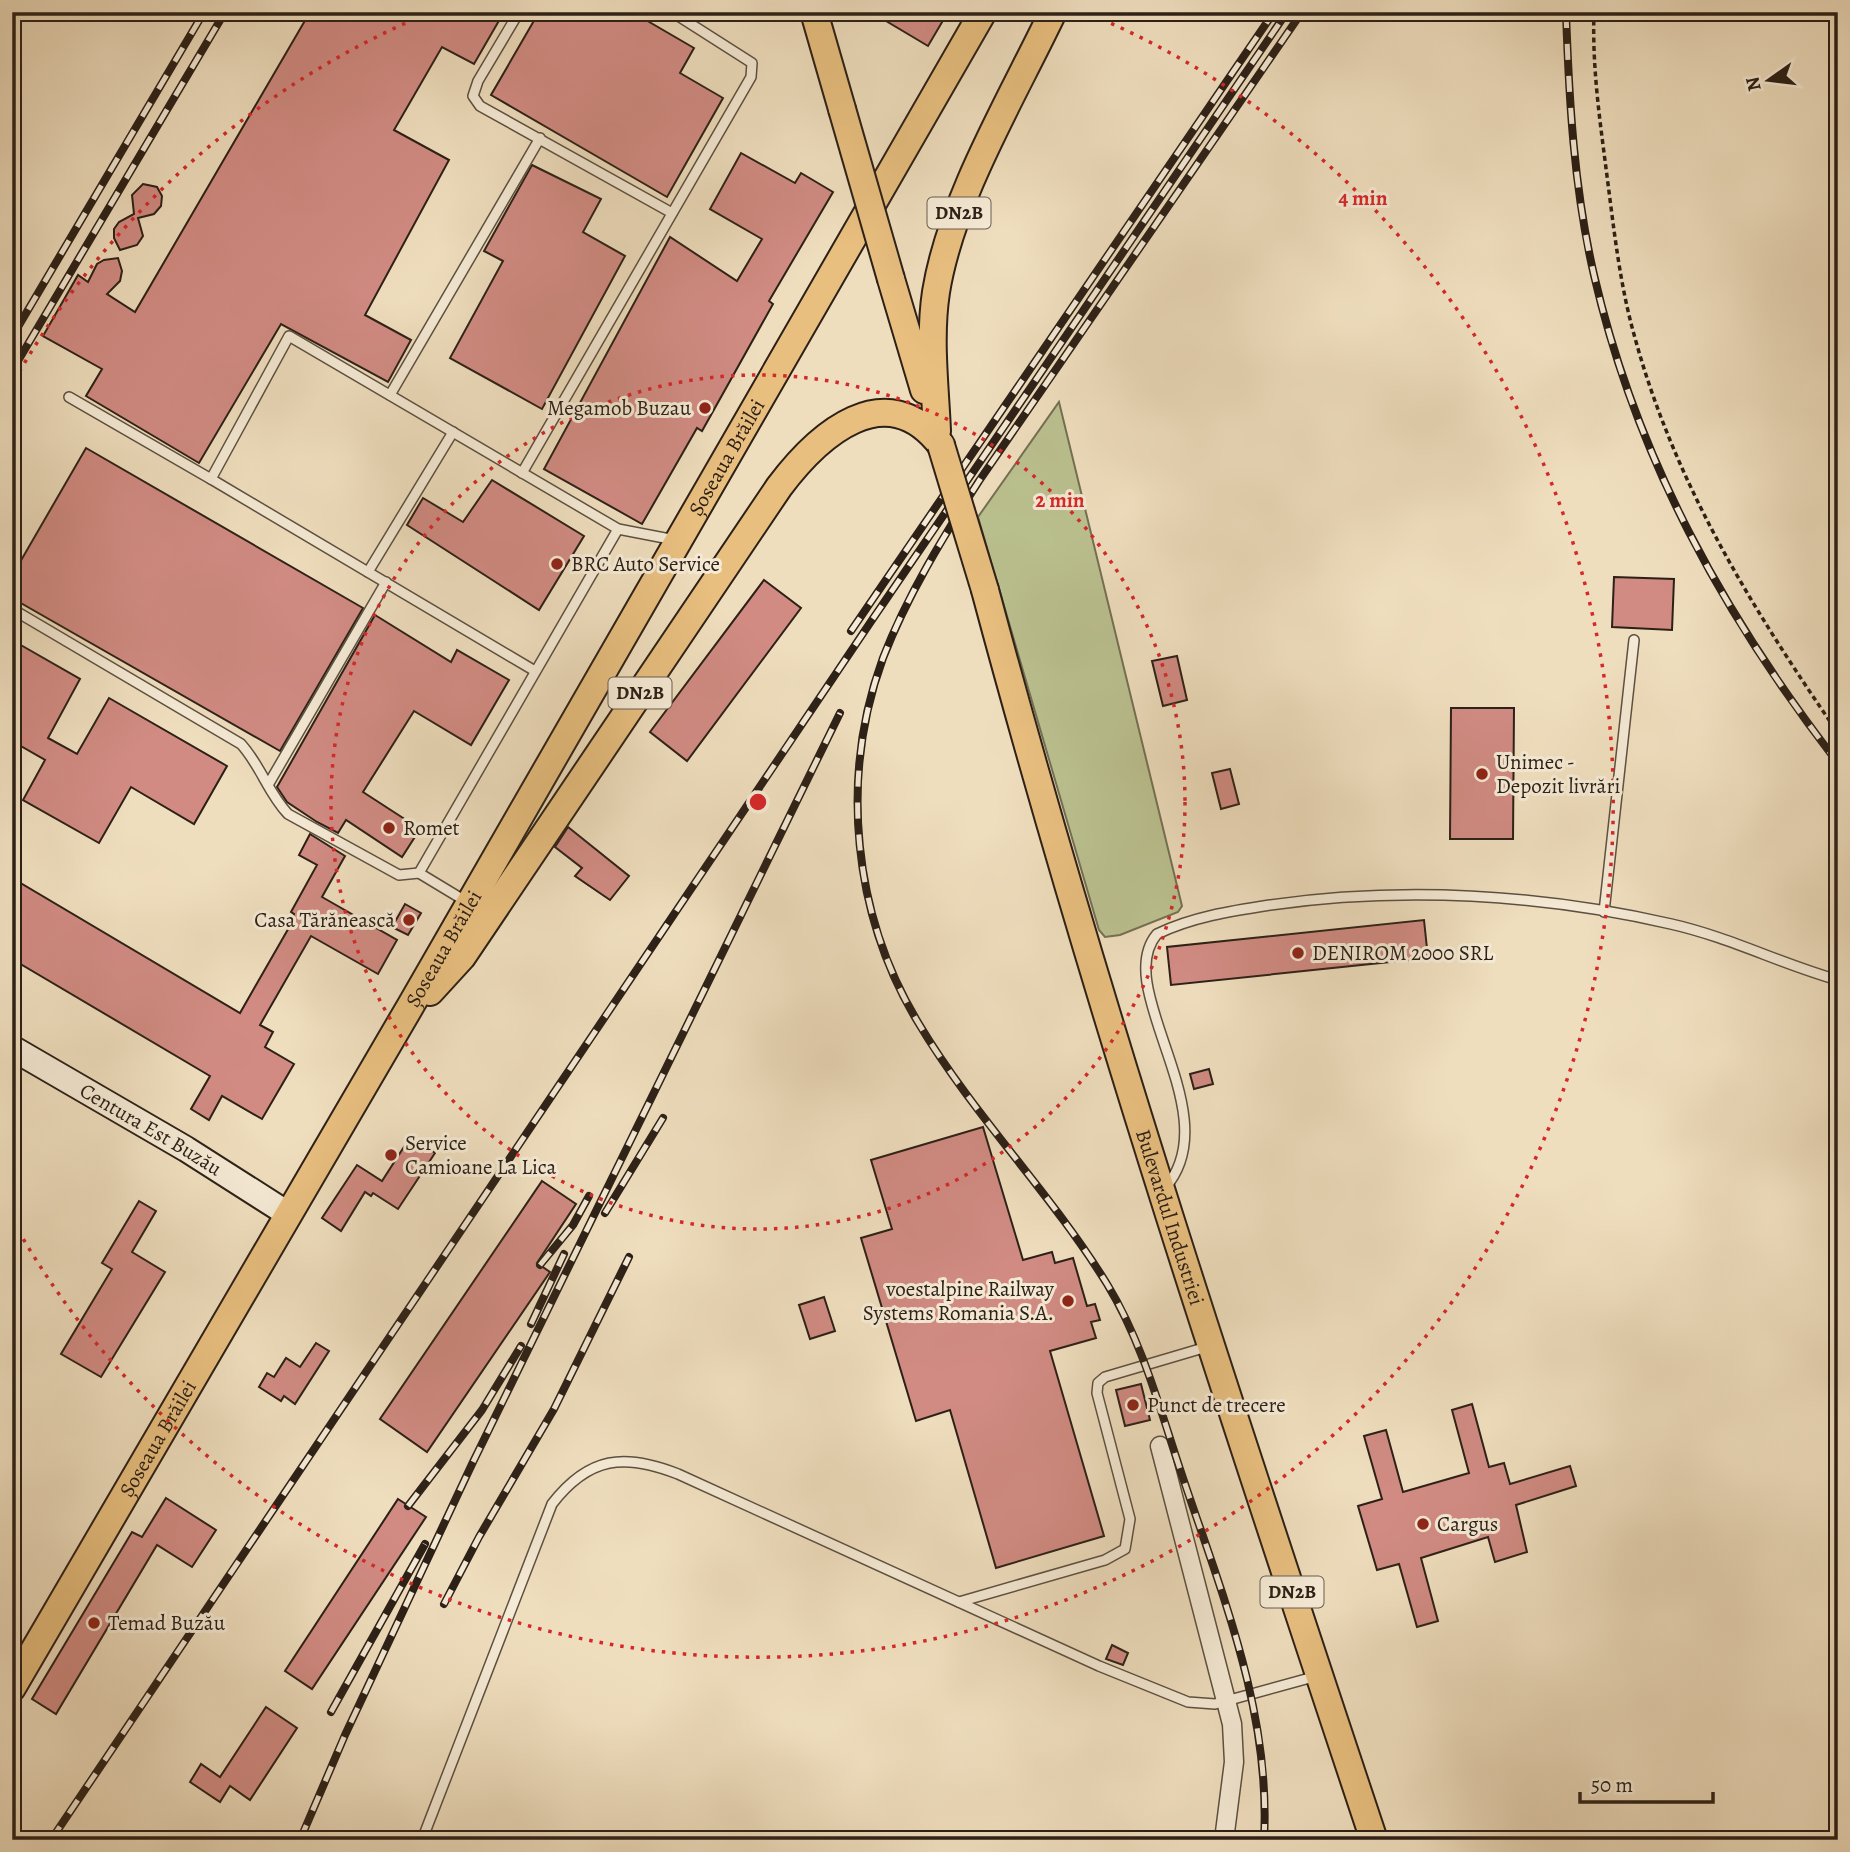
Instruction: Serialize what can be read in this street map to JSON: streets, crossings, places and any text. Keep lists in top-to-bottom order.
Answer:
{
  "streets": {
    "main road": [
      "DN2B",
      "Șoseaua Brăilei",
      "Centura Est Buzău",
      "Bulevardul Industriei"
    ]
  },
  "crossings": [
    ["DN2B", "Șoseaua Brăilei"],
    ["DN2B", "Bulevardul Industriei"],
    ["Șoseaua Brăilei", "Centura Est Buzău"]
  ],
  "places": [
    "Megamob Buzau",
    "BRC Auto Service",
    "Unimec - Depozit livrări",
    "Romet",
    "Casa Tărănească",
    "DENIROM 2000 SRL",
    "Service Camioane La Lica",
    "voestalpine Railway Systems Romania S.A.",
    "Punct de trecere",
    "Cargus",
    "Temad Buzău"
  ],
  "scale_bar": "50 m",
  "north": "left",
  "rings": ["4 min", "2 min"]
}
